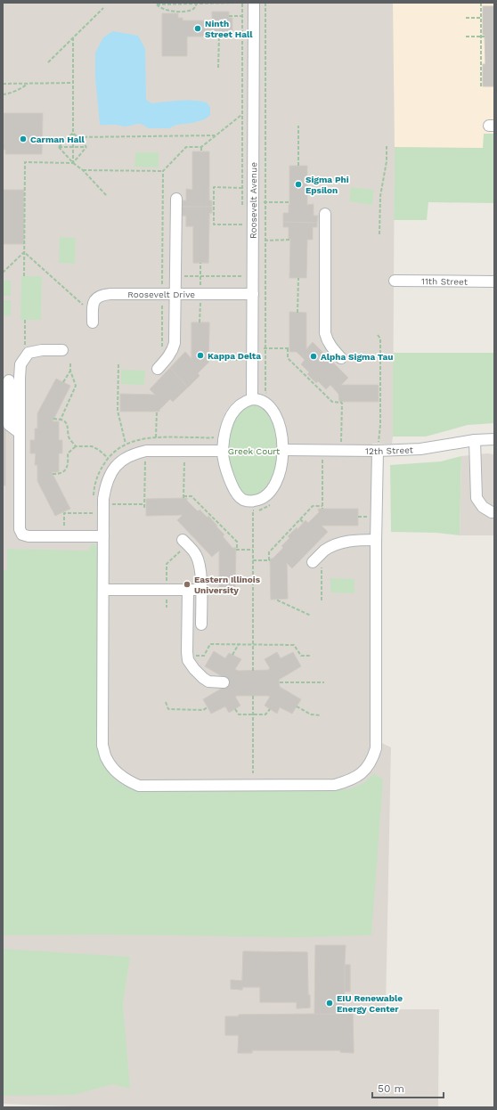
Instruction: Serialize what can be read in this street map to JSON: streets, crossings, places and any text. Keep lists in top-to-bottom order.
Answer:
{
  "streets": {
    "street": [
      "Roosevelt Avenue",
      "11th Street",
      "Roosevelt Drive",
      "12th Street"
    ]
  },
  "crossings": [
    ["Roosevelt Avenue", "Roosevelt Drive"],
    ["Roosevelt Avenue", "12th Street"]
  ],
  "parks": ["Greek Court"],
  "places": [
    "Ninth Street Hall",
    "Carman Hall",
    "Sigma Phi Epsilon",
    "Kappa Delta",
    "Alpha Sigma Tau",
    "Eastern Illinois University",
    "EIU Renewable Energy Center"
  ],
  "scale_bar": "50 m"
}
